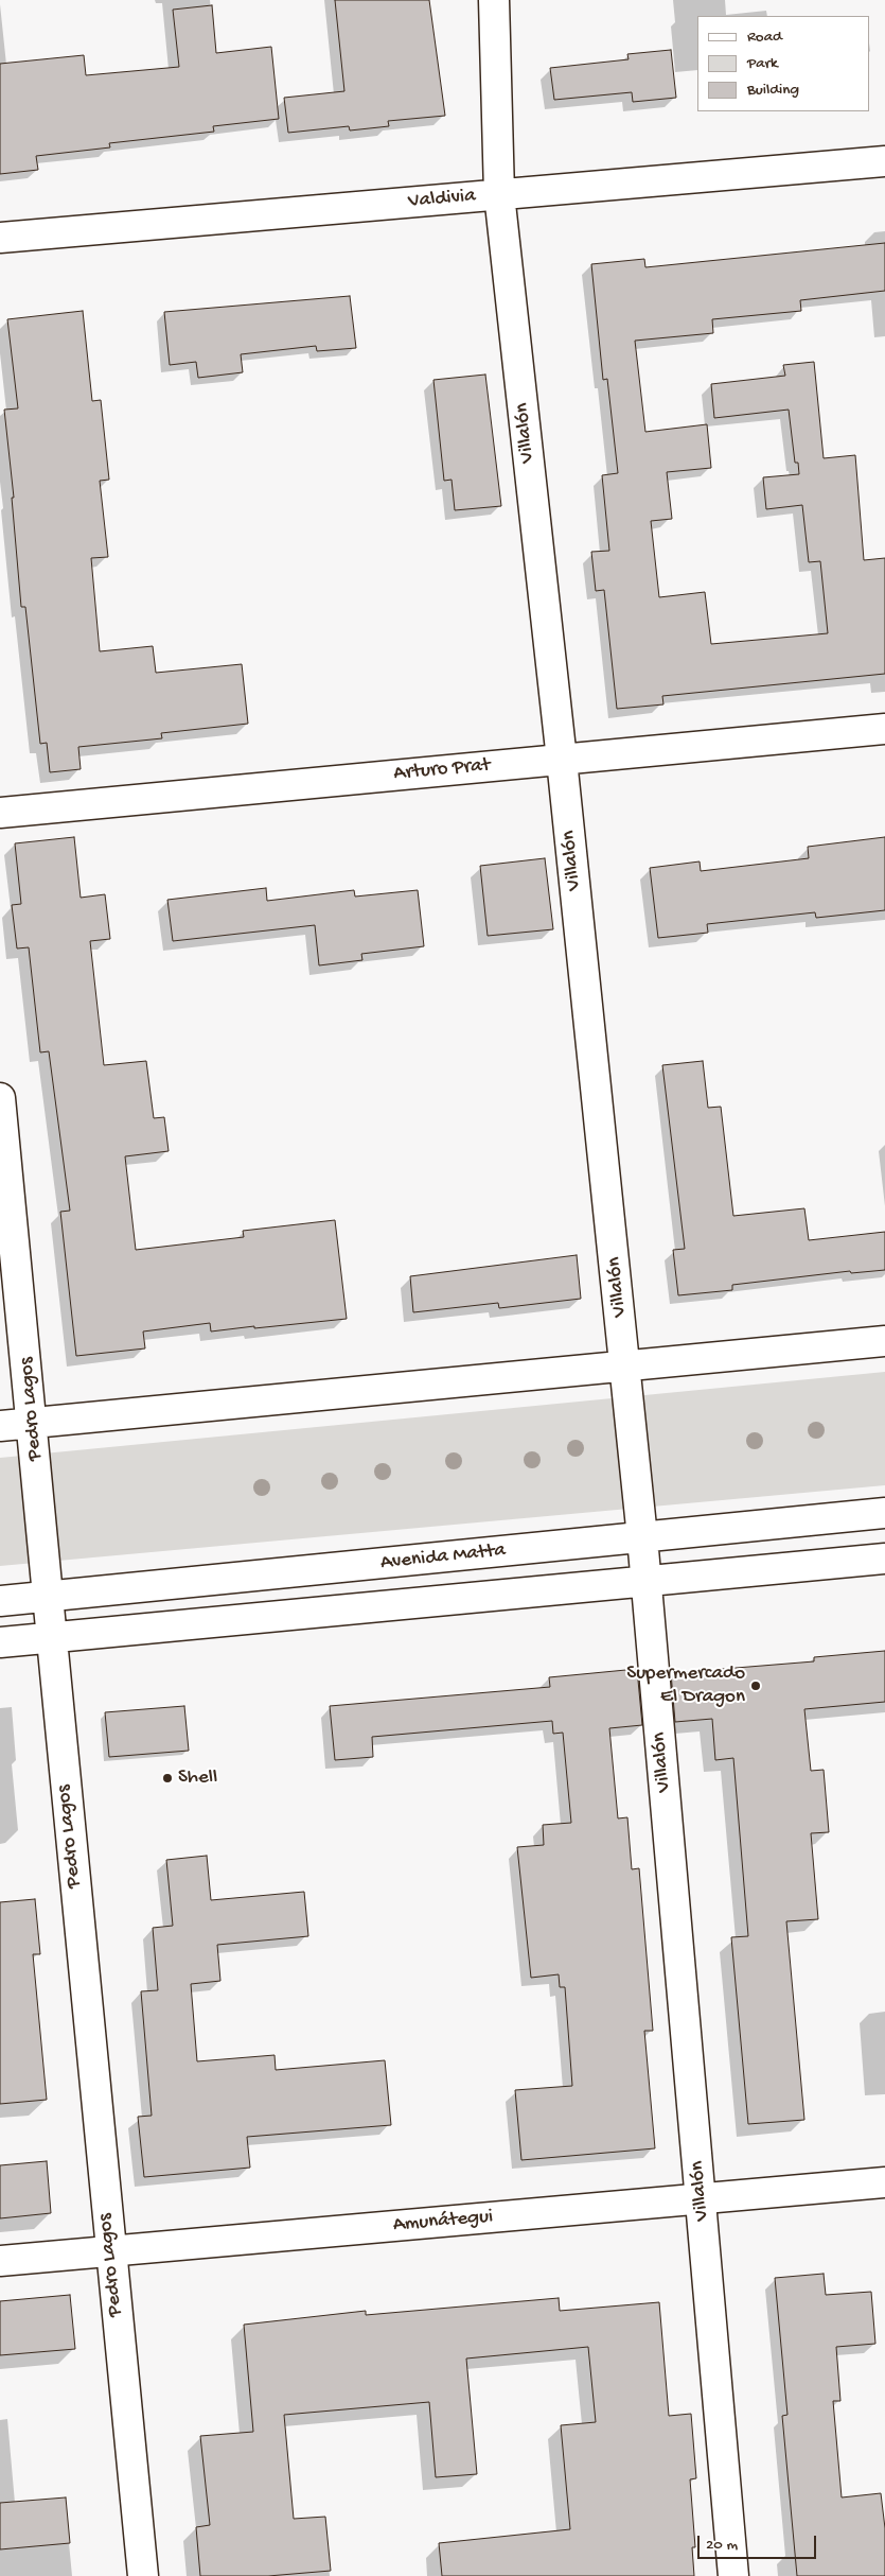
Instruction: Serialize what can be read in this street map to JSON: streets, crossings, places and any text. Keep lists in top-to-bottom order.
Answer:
{
  "streets": {
    "street": [
      "Valdivia",
      "Villalón",
      "Arturo Prat",
      "Pedro Lagos",
      "Avenida Matta",
      "Amunátegui"
    ]
  },
  "crossings": [
    ["Valdivia", "Villalón"],
    ["Villalón", "Arturo Prat"],
    ["Villalón", "Avenida Matta"],
    ["Villalón", "Amunátegui"],
    ["Pedro Lagos", "Avenida Matta"],
    ["Pedro Lagos", "Amunátegui"]
  ],
  "places": ["Supermercado El Dragon", "Shell"],
  "legend": ["Road", "Park", "Building"],
  "scale_bar": "20 m"
}
